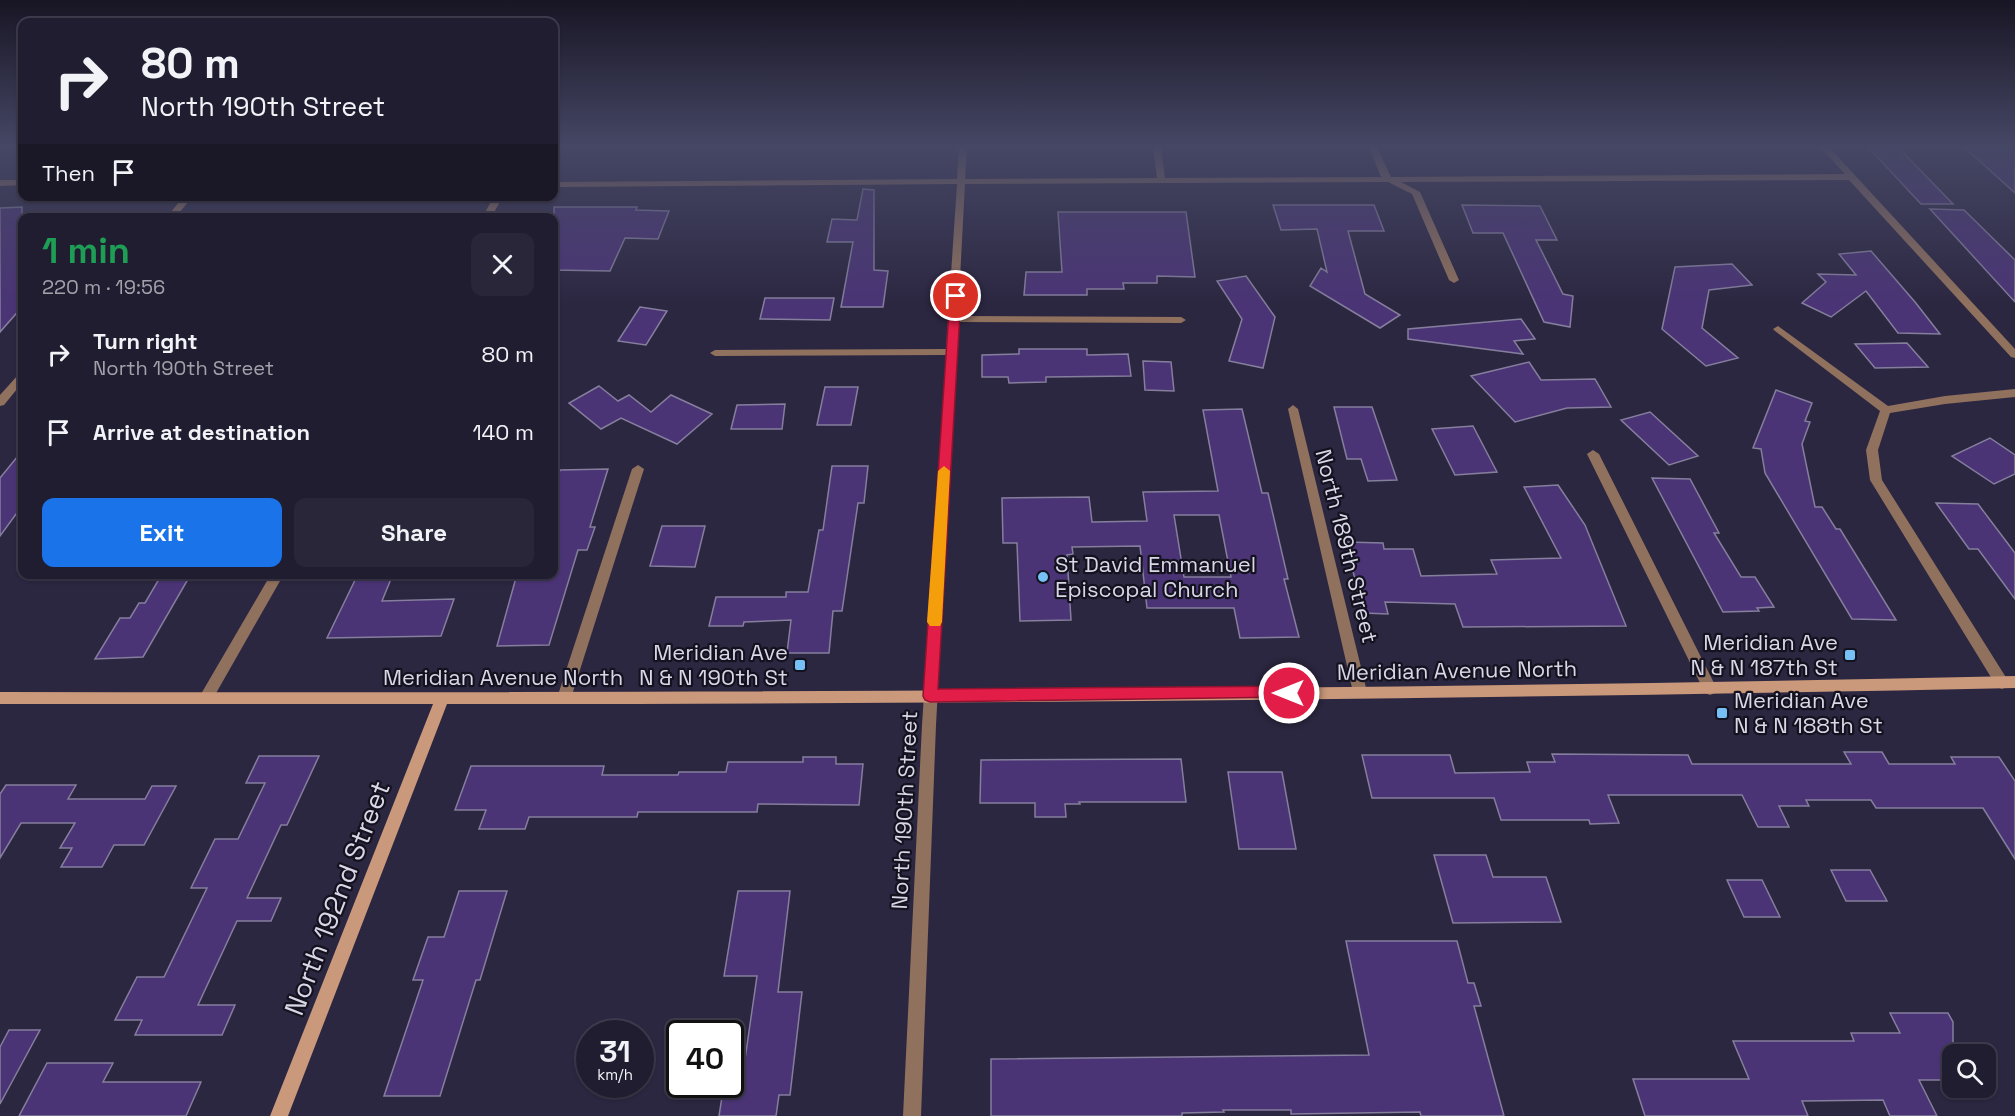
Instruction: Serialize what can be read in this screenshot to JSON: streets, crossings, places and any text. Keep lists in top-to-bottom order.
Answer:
{
  "streets": {
    "street": [
      "North 189th Street",
      "Meridian Avenue North",
      "North 190th Street",
      "North 192nd Street"
    ]
  },
  "crossings": [
    ["North 189th Street", "Meridian Avenue North"],
    ["Meridian Avenue North", "North 190th Street"],
    ["Meridian Avenue North", "North 192nd Street"]
  ],
  "places": {
    "other": ["St David Emmanuel Episcopal Church"],
    "transit": ["Meridian Ave N & N 187th St", "Meridian Ave N & N 190th St", "Meridian Ave N & N 188th St"]
  },
  "page": {
    "turn": ["80 m", "North 190th Street"],
    "then": "Then",
    "heading": ["1 min", "220 m · 19:56"],
    "list": [
      {
        "name": "Turn right",
        "note": "North 190th Street",
        "value": "80 m"
      },
      {
        "name": "Arrive at destination",
        "value": "140 m"
      }
    ],
    "buttons": ["Exit", "Share"],
    "speed": "31 km/h",
    "limit": "40"
  }
}
